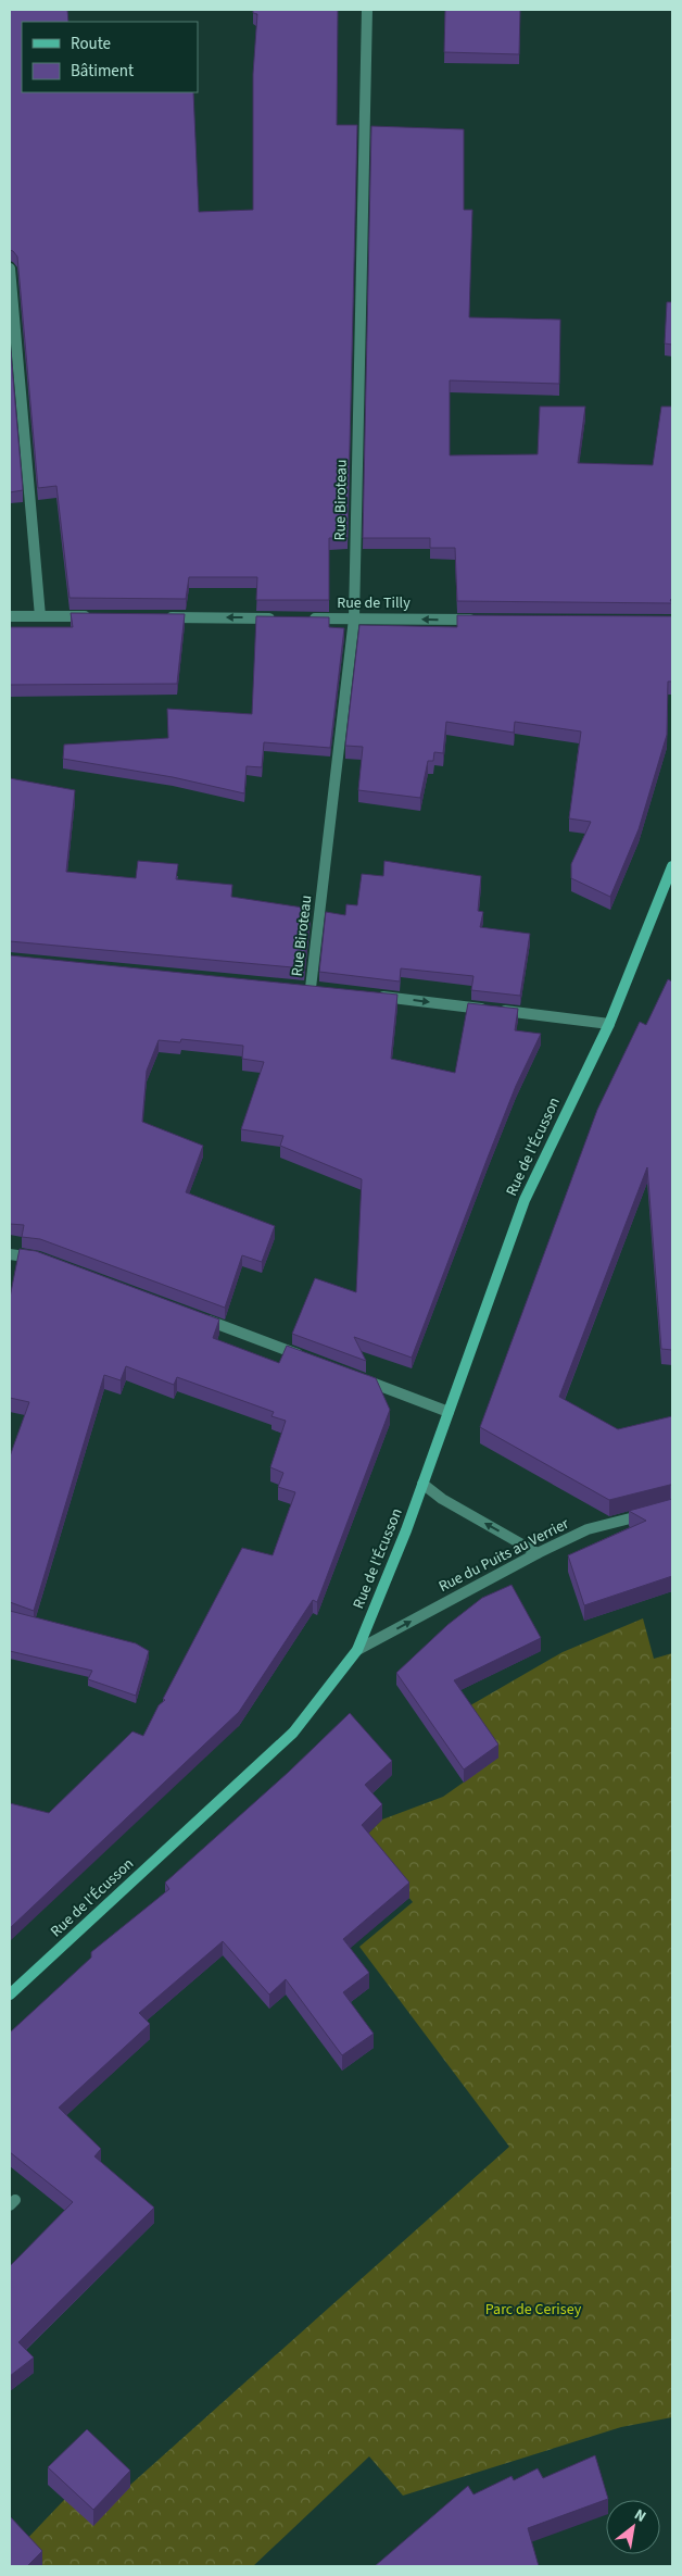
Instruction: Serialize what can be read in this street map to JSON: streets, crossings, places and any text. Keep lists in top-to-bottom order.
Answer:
{
  "streets": {
    "street": [
      "Rue Biroteau",
      "Rue de Tilly",
      "Rue de l'Écusson",
      "Rue du Puits au Verrier"
    ]
  },
  "crossings": [
    ["Rue Biroteau", "Rue de Tilly"],
    ["Rue de l'Écusson", "Rue du Puits au Verrier"]
  ],
  "one_way": ["Rue de Tilly", "Rue du Puits au Verrier"],
  "parks": ["Parc de Cerisey"],
  "legend": ["Route", "Bâtiment"],
  "north": "top right"
}
